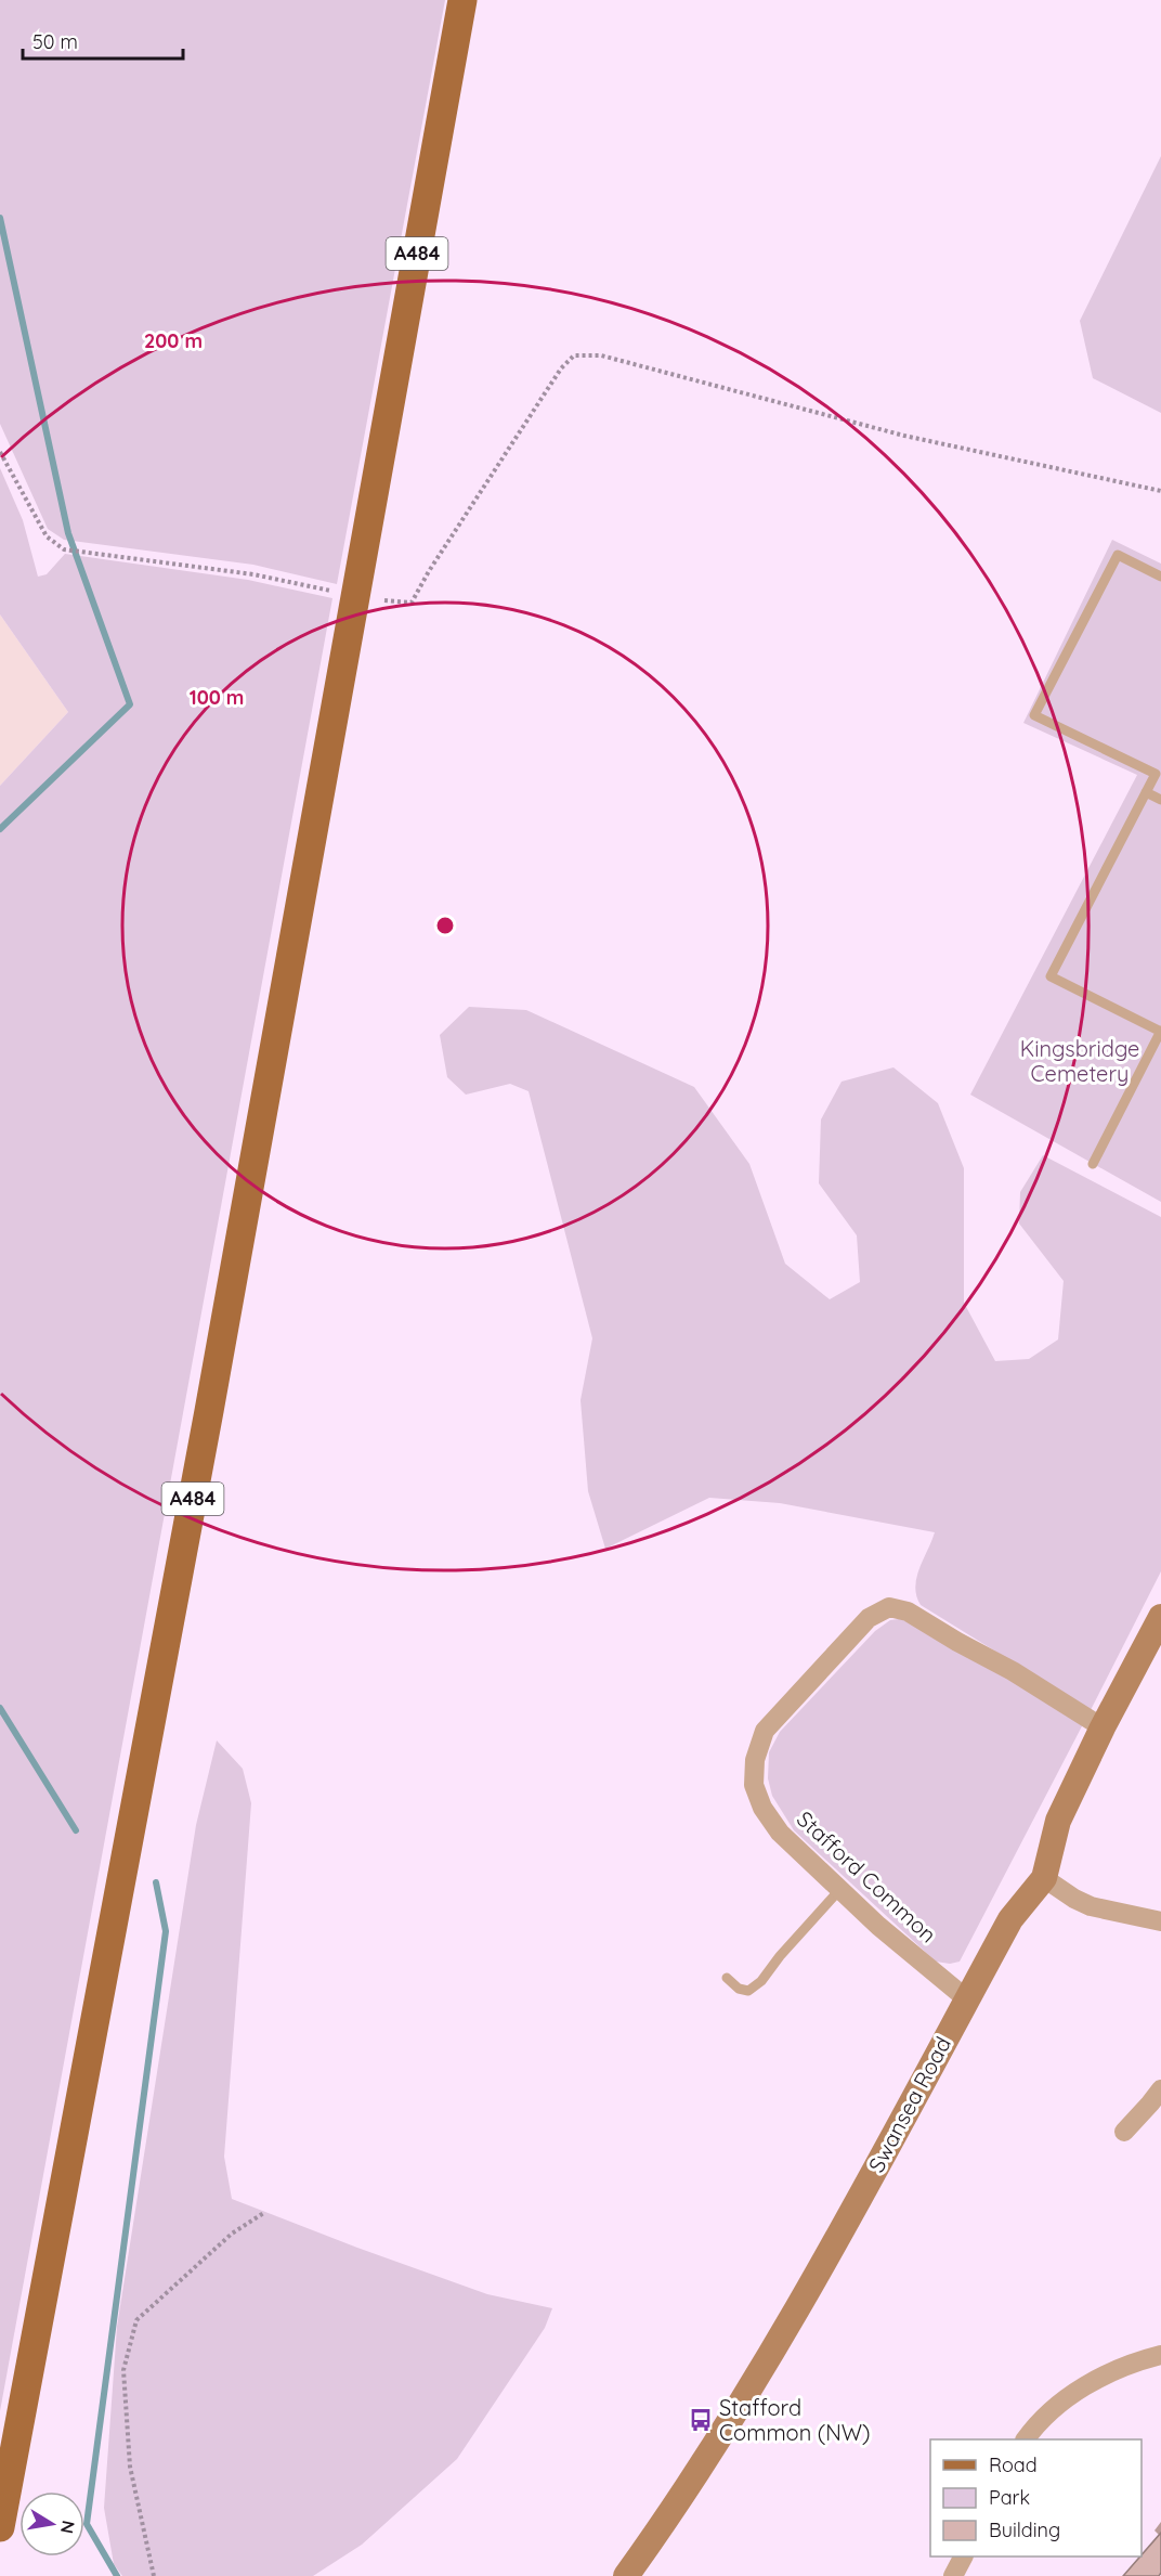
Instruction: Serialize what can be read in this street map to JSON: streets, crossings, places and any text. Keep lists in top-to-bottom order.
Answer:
{
  "streets": {
    "main road": ["A484", "Swansea Road"],
    "street": ["Stafford Common"]
  },
  "crossings": [
    ["Stafford Common", "Swansea Road"]
  ],
  "parks": ["Kingsbridge Cemetery"],
  "places": {
    "bus stop": ["Stafford Common (NW)"]
  },
  "legend": ["Road", "Park", "Building"],
  "scale_bar": "50 m",
  "north": "right",
  "rings": ["200 m", "100 m"]
}
